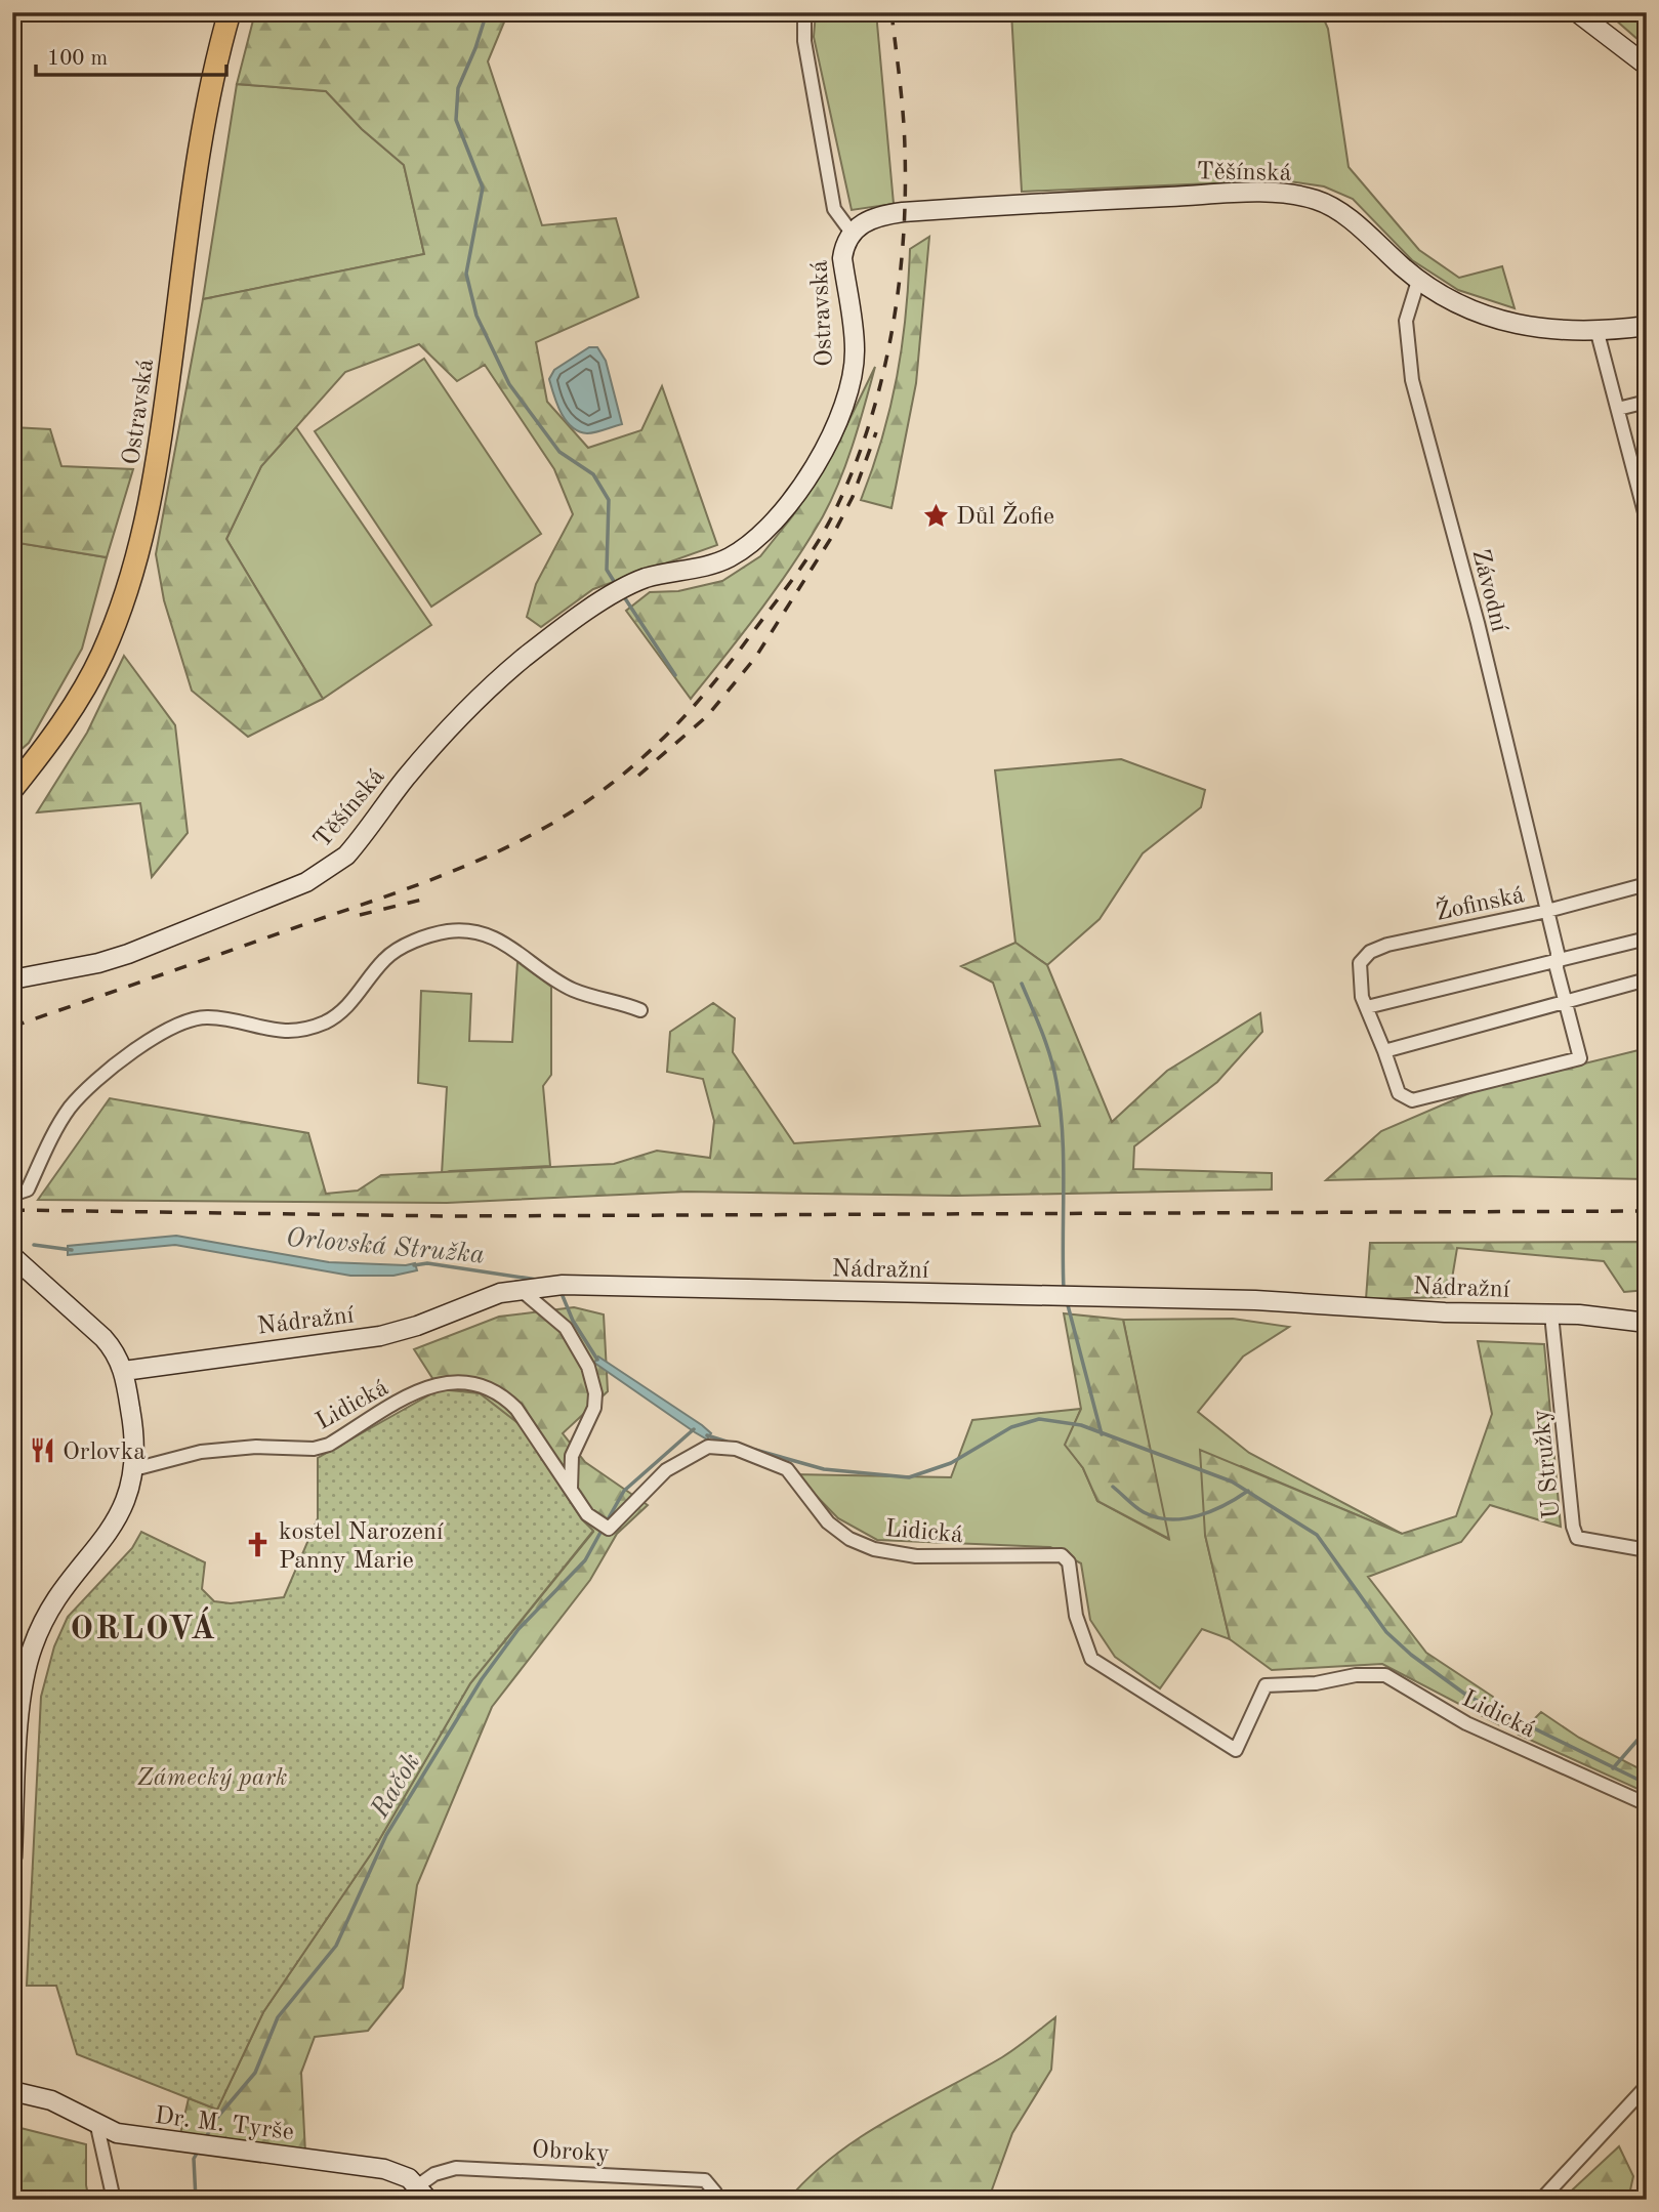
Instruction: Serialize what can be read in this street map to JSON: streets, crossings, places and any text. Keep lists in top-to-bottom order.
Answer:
{
  "streets": {
    "main road": ["Ostravská"],
    "street": [
      "Těšínská",
      "Závodní",
      "Žofinská",
      "Nádražní",
      "Lidická",
      "U Stružky",
      "Dr. M. Tyrše",
      "Obroky"
    ]
  },
  "crossings": [
    ["Těšínská", "Ostravská"],
    ["Těšínská", "Závodní"],
    ["Závodní", "Žofinská"],
    ["Nádražní", "U Stružky"],
    ["Dr. M. Tyrše", "Obroky"]
  ],
  "districts": ["ORLOVÁ"],
  "water": ["Orlovská Stružka", "Račok"],
  "parks": ["Zámecký park"],
  "places": {
    "place": ["Důl Žofie"],
    "restaurant": ["Orlovka"],
    "church": ["kostel Narození Panny Marie"]
  },
  "scale_bar": "100 m"
}
